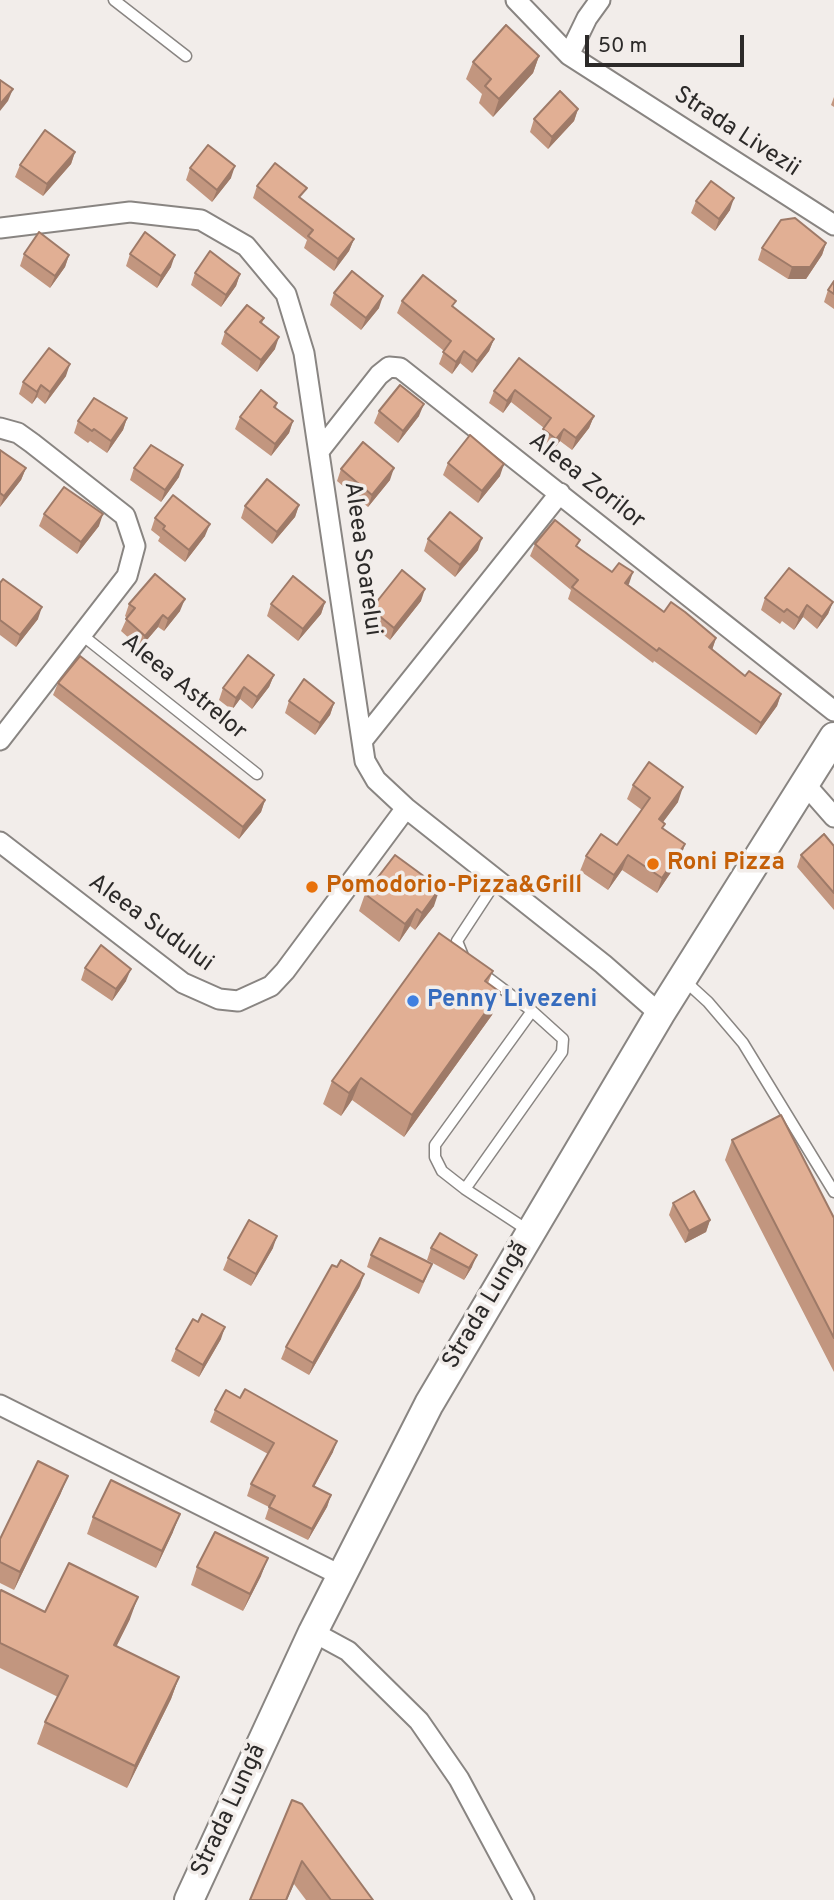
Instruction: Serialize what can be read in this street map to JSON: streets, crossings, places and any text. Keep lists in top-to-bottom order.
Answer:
{
  "streets": {
    "main road": ["Strada Lungă"],
    "street": [
      "Strada Livezii",
      "Aleea Zorilor",
      "Aleea Soarelui",
      "Aleea Sudului"
    ],
    "lane": ["Aleea Astrelor"]
  },
  "crossings": [
    ["Aleea Zorilor", "Aleea Soarelui"],
    ["Aleea Soarelui", "Aleea Sudului"],
    ["Aleea Soarelui", "Strada Lungă"]
  ],
  "places": ["Roni Pizza", "Pomodorio-Pizza&Grill", "Penny Livezeni"],
  "scale_bar": "50 m"
}
